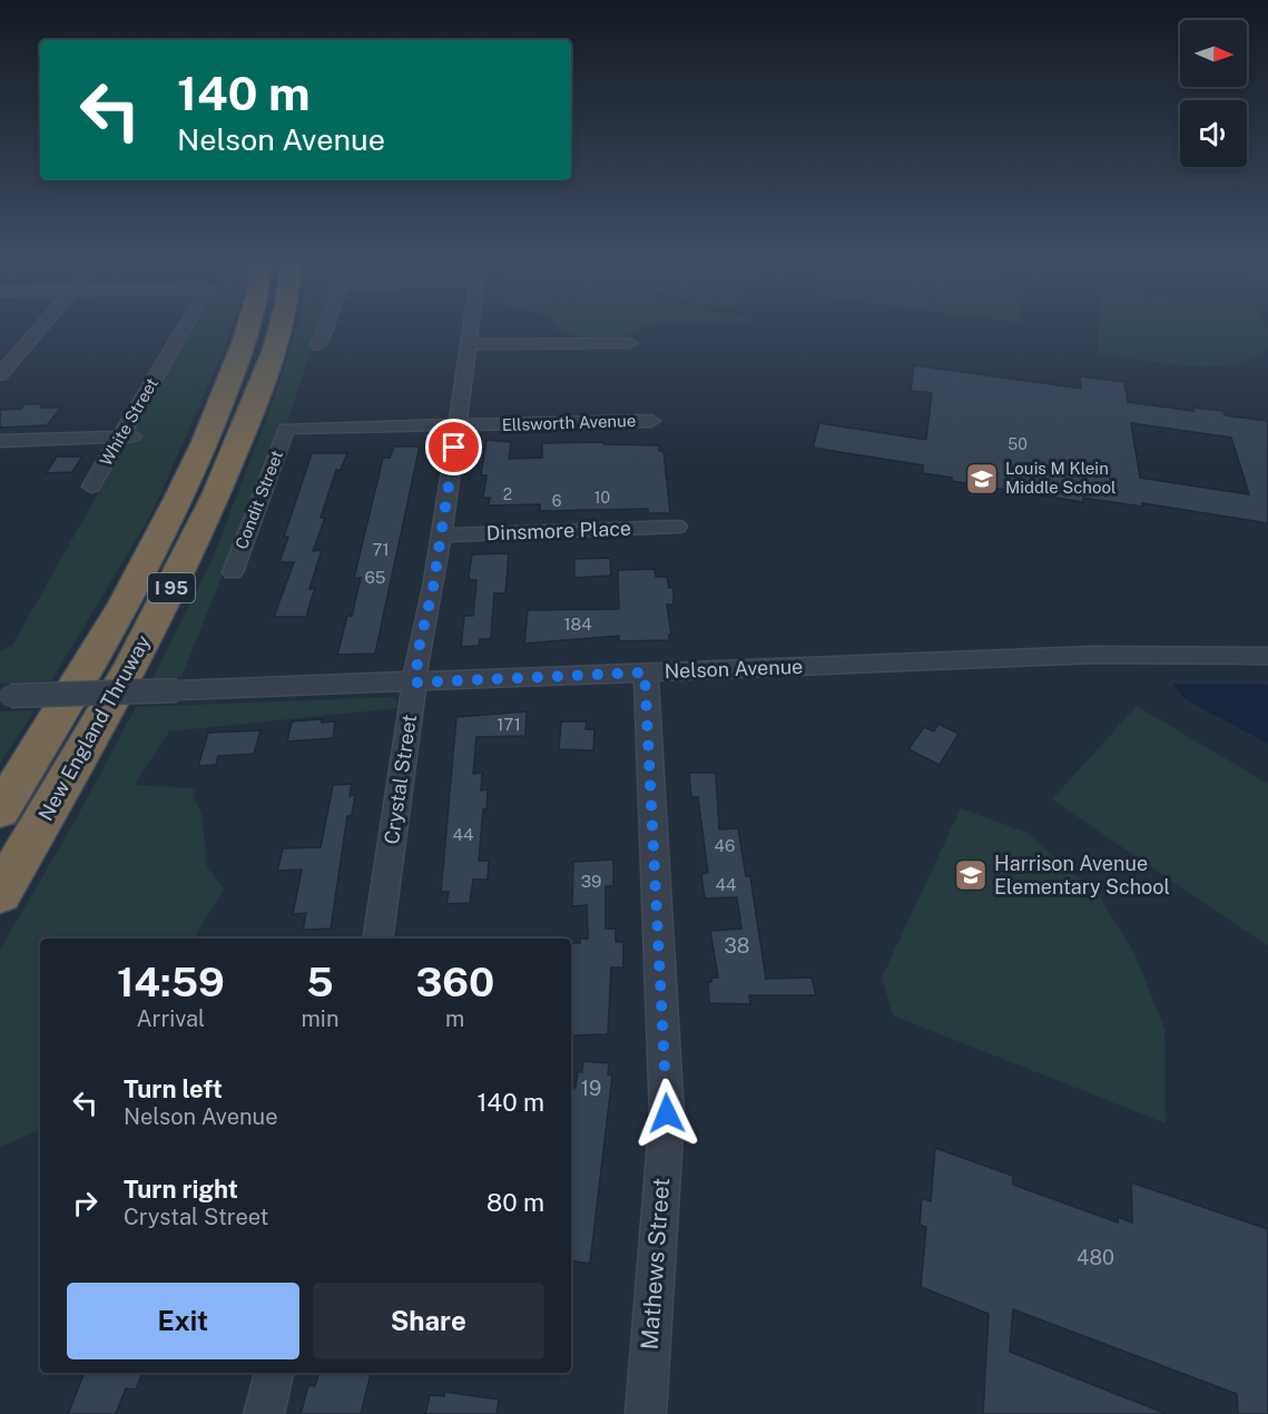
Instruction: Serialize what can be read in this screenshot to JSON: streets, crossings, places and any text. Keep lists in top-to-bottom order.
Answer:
{
  "streets": {
    "highway": ["I 95", "New England Thruway"],
    "street": [
      "White Street",
      "Ellsworth Avenue",
      "Condit Street",
      "Dinsmore Place",
      "Nelson Avenue",
      "Crystal Street",
      "Mathews Street"
    ]
  },
  "crossings": [
    ["Ellsworth Avenue", "Condit Street"],
    ["Ellsworth Avenue", "Crystal Street"],
    ["Dinsmore Place", "Crystal Street"],
    ["Nelson Avenue", "Crystal Street"],
    ["Nelson Avenue", "Mathews Street"]
  ],
  "places": {
    "school or university": ["Louis M Klein Middle School", "Harrison Avenue Elementary School"]
  },
  "house_numbers": [
    "50",
    "2",
    "10",
    "6",
    "71",
    "65",
    "184",
    "171",
    "44",
    "46",
    "39",
    "44",
    "38",
    "19",
    "480"
  ],
  "north": "right",
  "page": {
    "turn": ["140 m", "Nelson Avenue"],
    "eta": [
      "14:59",
      "Arrival",
      "5",
      "min",
      "360",
      "m"
    ],
    "list": [
      {
        "name": "Turn left",
        "note": "Nelson Avenue",
        "value": "140 m"
      },
      {
        "name": "Turn right",
        "note": "Crystal Street",
        "value": "80 m"
      }
    ],
    "buttons": ["Exit", "Share"]
  }
}
